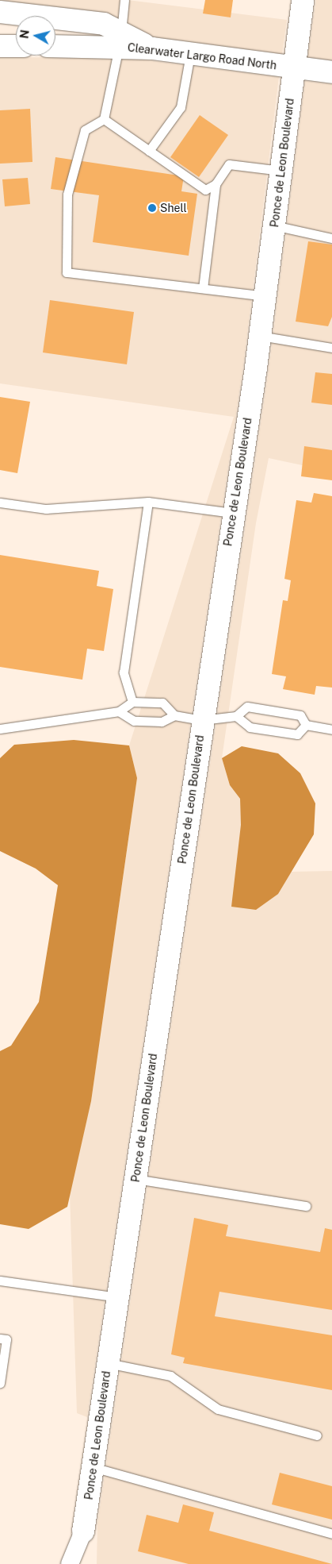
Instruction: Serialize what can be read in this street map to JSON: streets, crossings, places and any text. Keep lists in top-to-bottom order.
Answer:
{
  "streets": {
    "street": ["Clearwater Largo Road North", "Ponce de Leon Boulevard"]
  },
  "crossings": [
    ["Clearwater Largo Road North", "Ponce de Leon Boulevard"]
  ],
  "places": ["Shell"],
  "north": "left"
}
